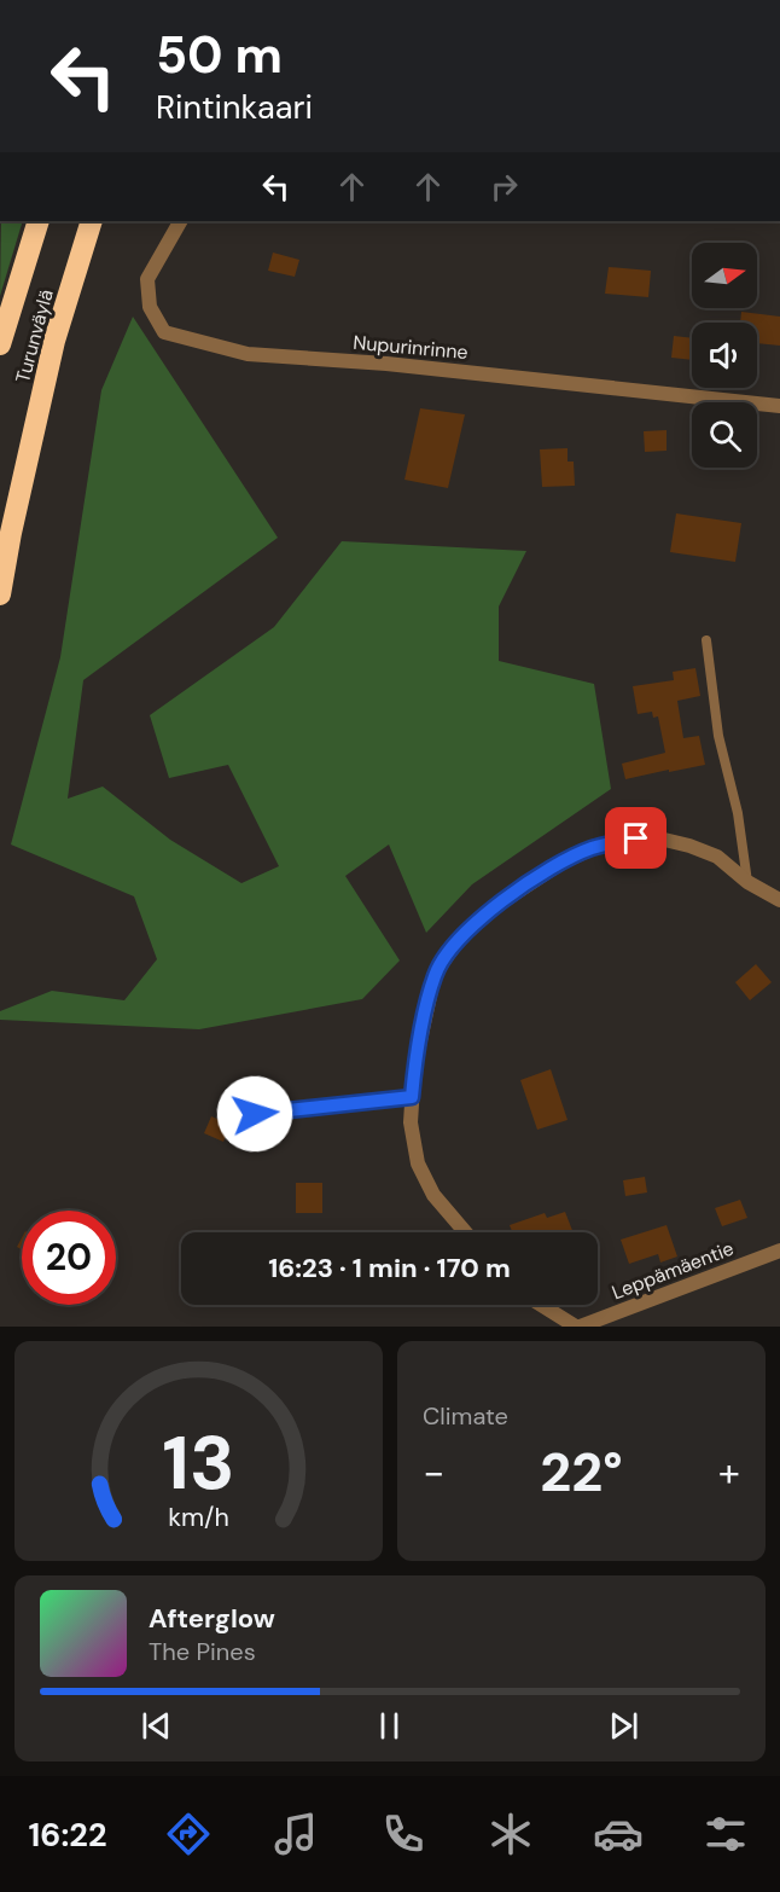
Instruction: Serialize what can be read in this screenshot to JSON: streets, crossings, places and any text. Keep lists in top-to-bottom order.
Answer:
{
  "streets": {
    "highway": ["Turunväylä"],
    "street": ["Nupurinrinne", "Leppämäentie"]
  },
  "north": "right",
  "page": {
    "turn": ["50 m", "Rintinkaari"],
    "limit": "20",
    "trip": "16:23 · 1 min · 170 m",
    "tile": "Climate",
    "heat": ["−", "22°", "+"],
    "song": ["Afterglow", "The Pines"],
    "tabs": "16:22",
    "gauge": ["13", "km/h"]
  }
}
